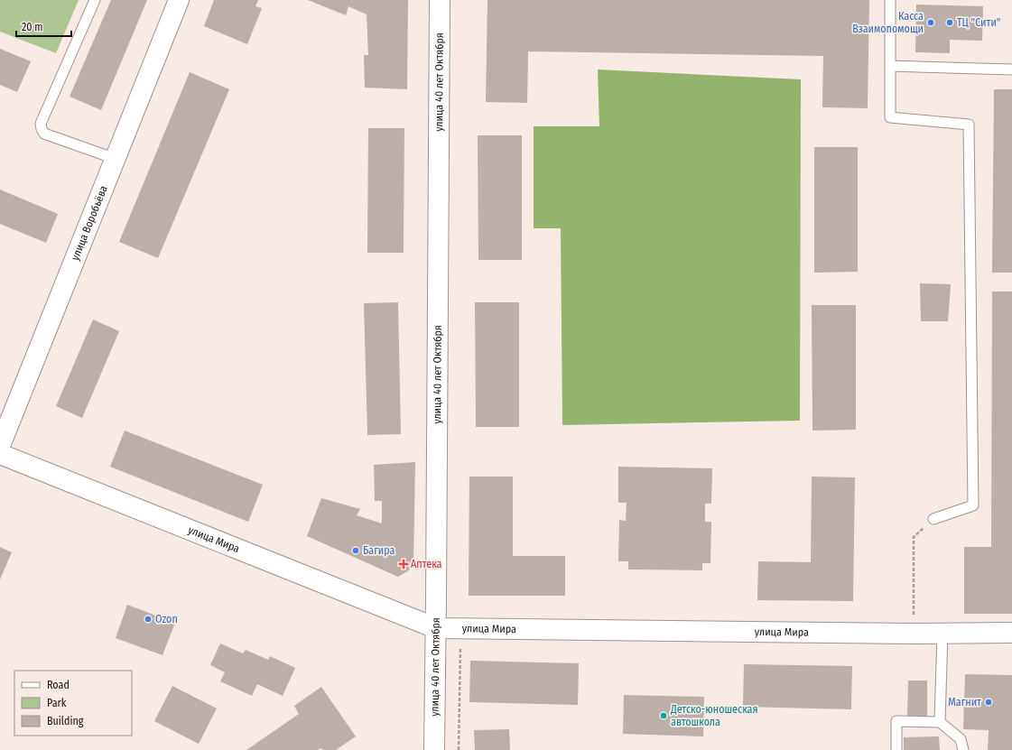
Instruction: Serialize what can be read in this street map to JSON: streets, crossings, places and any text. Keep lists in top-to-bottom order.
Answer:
{
  "streets": {
    "street": ["улица 40 лет Октября", "улица Воробьёва", "улица Мира"]
  },
  "crossings": [
    ["улица 40 лет Октября", "улица Мира"]
  ],
  "places": {
    "other": [
      "Касса Взаимопомощи",
      "ТЦ \"Сити\"",
      "Багира",
      "Ozon",
      "Магнит",
      "Детско-юношеская автошкола"
    ],
    "health": ["Аптека"]
  },
  "legend": ["Road", "Park", "Building"],
  "scale_bar": "20 m"
}
